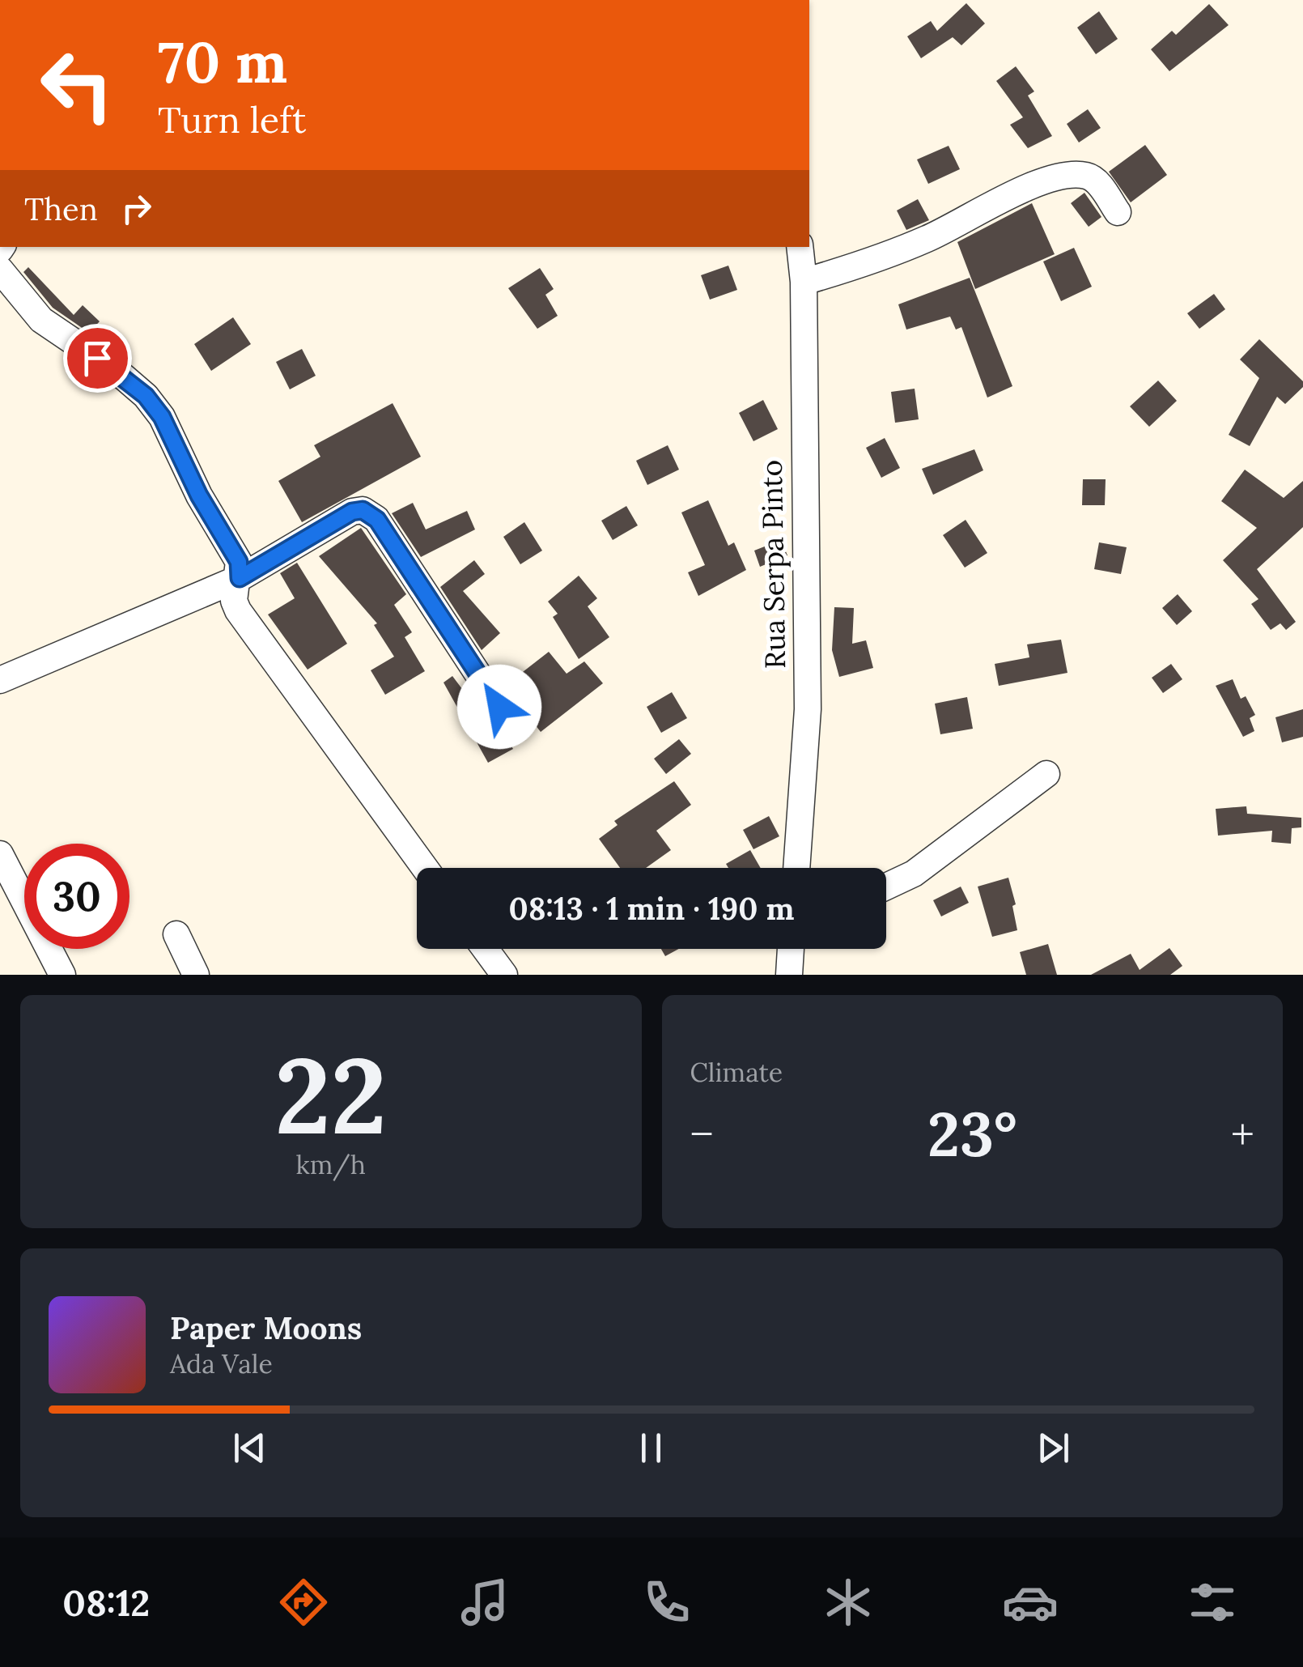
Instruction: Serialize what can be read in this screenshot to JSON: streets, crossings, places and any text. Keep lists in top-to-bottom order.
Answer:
{
  "streets": {
    "street": ["Rua Serpa Pinto"]
  },
  "page": {
    "turn": ["70 m", "Turn left"],
    "then": "Then",
    "limit": "30",
    "trip": "08:13 · 1 min · 190 m",
    "tile": [
      ["22", "km/h"],
      "Climate"
    ],
    "heat": ["−", "23°", "+"],
    "song": ["Paper Moons", "Ada Vale"],
    "tabs": "08:12"
  }
}
